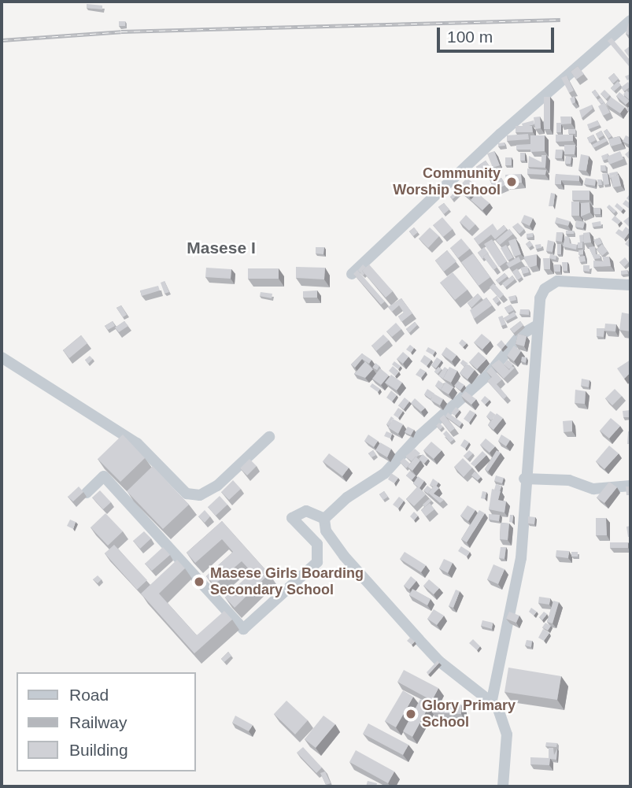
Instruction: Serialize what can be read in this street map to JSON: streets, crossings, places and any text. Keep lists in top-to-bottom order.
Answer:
{
  "districts": ["Masese I"],
  "places": ["Community Worship School", "Masese Girls Boarding Secondary School", "Glory Primary School"],
  "legend": ["Road", "Railway", "Building"],
  "scale_bar": "100 m"
}
